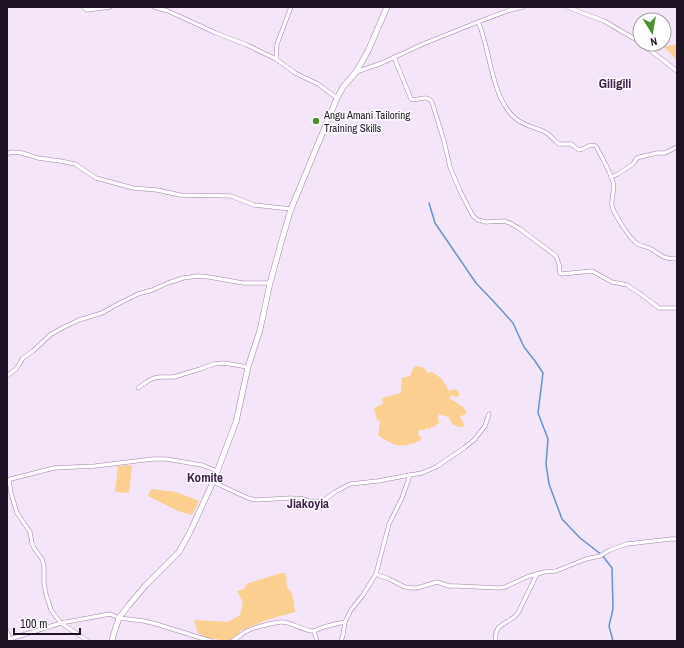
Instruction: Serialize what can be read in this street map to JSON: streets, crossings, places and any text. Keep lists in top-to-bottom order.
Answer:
{
  "districts": ["Giligili", "Komite", "Jiakoyia"],
  "places": ["Angu Amani Tailoring Training Skills"],
  "scale_bar": "100 m",
  "north": "bottom"
}
